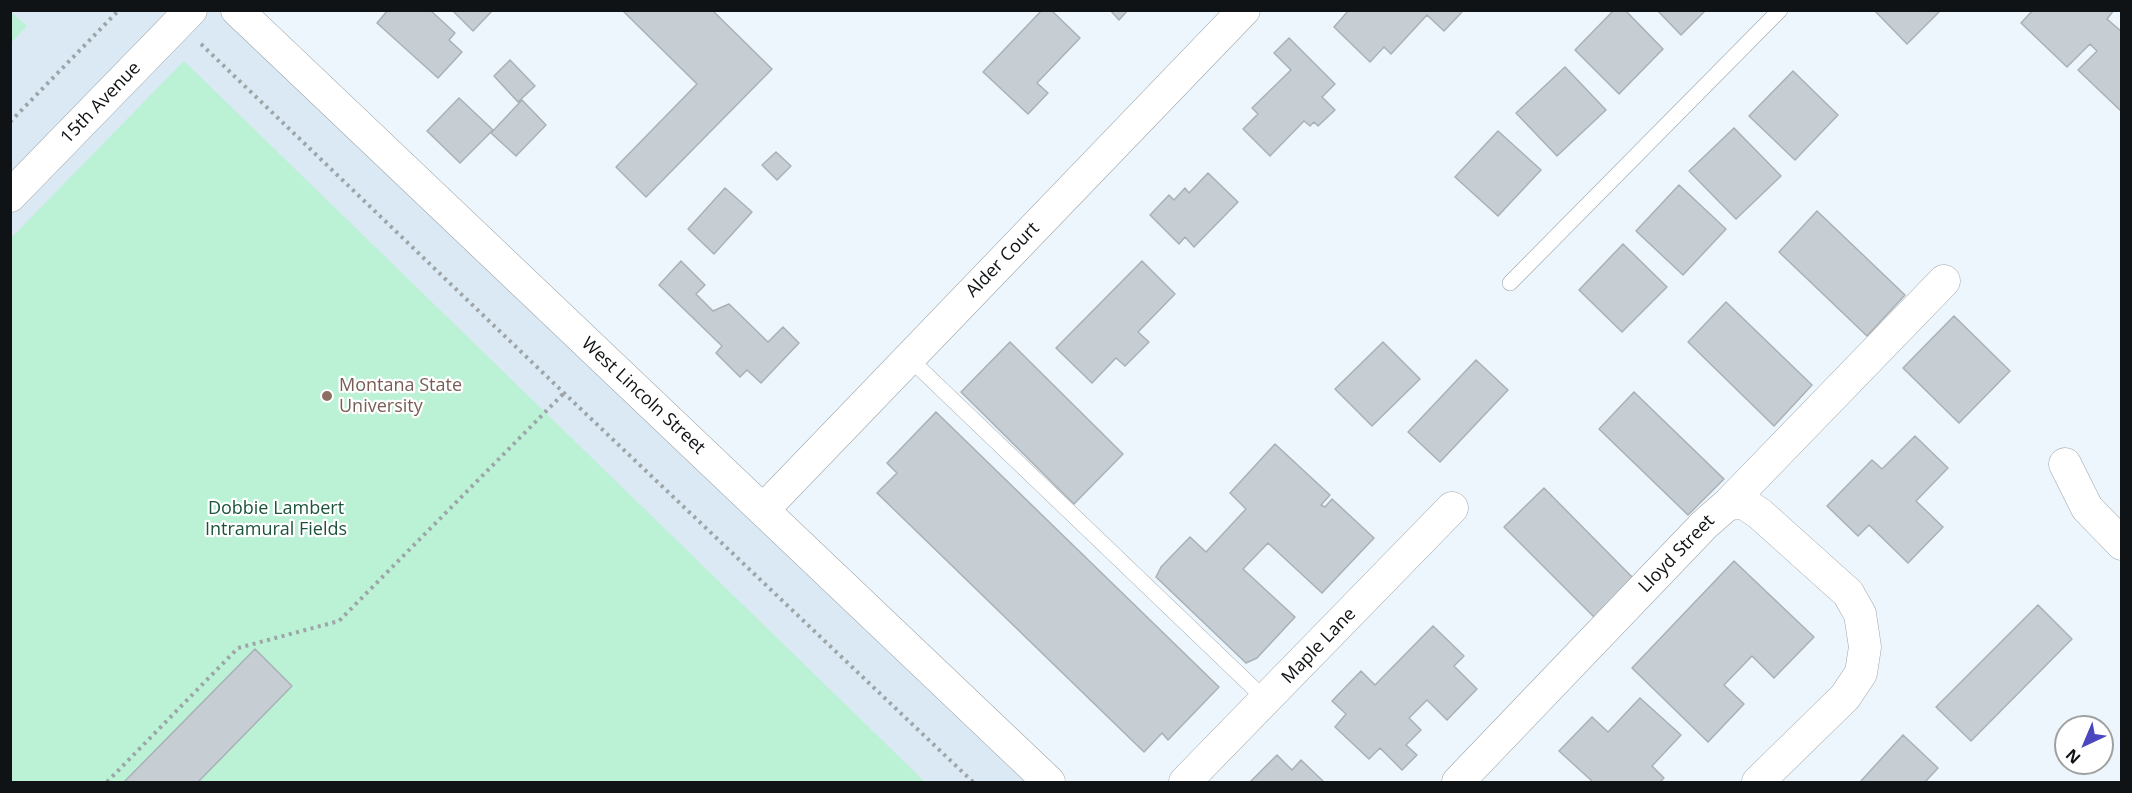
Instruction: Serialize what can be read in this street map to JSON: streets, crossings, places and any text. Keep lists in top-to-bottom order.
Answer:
{
  "streets": {
    "street": [
      "15th Avenue",
      "Alder Court",
      "West Lincoln Street",
      "Lloyd Street",
      "Maple Lane"
    ]
  },
  "crossings": [
    ["Alder Court", "West Lincoln Street"]
  ],
  "parks": ["Dobbie Lambert Intramural Fields"],
  "places": ["Montana State University"],
  "north": "bottom left"
}
